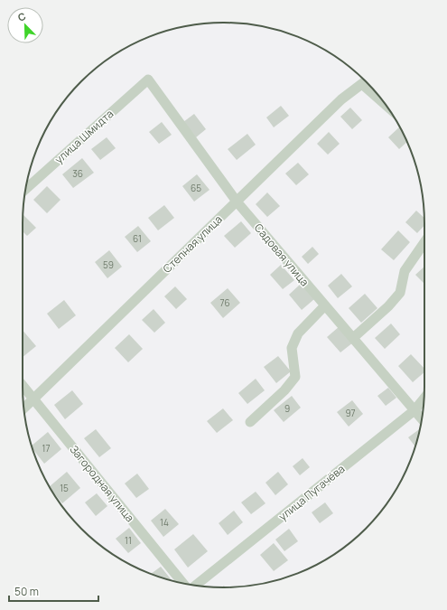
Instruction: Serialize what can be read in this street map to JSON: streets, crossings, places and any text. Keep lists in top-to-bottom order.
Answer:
{
  "streets": {
    "street": [
      "улица Шмидта",
      "Степная улица",
      "Садовая улица",
      "Загородная улица",
      "улица Пугачёва"
    ]
  },
  "crossings": [
    ["улица Шмидта", "Садовая улица"],
    ["Степная улица", "Садовая улица"],
    ["Степная улица", "Загородная улица"],
    ["Садовая улица", "улица Пугачёва"]
  ],
  "house_numbers": [
    "36",
    "65",
    "61",
    "59",
    "76",
    "9",
    "97",
    "17",
    "15",
    "14",
    "11"
  ],
  "scale_bar": "50 m",
  "north": "top left"
}
